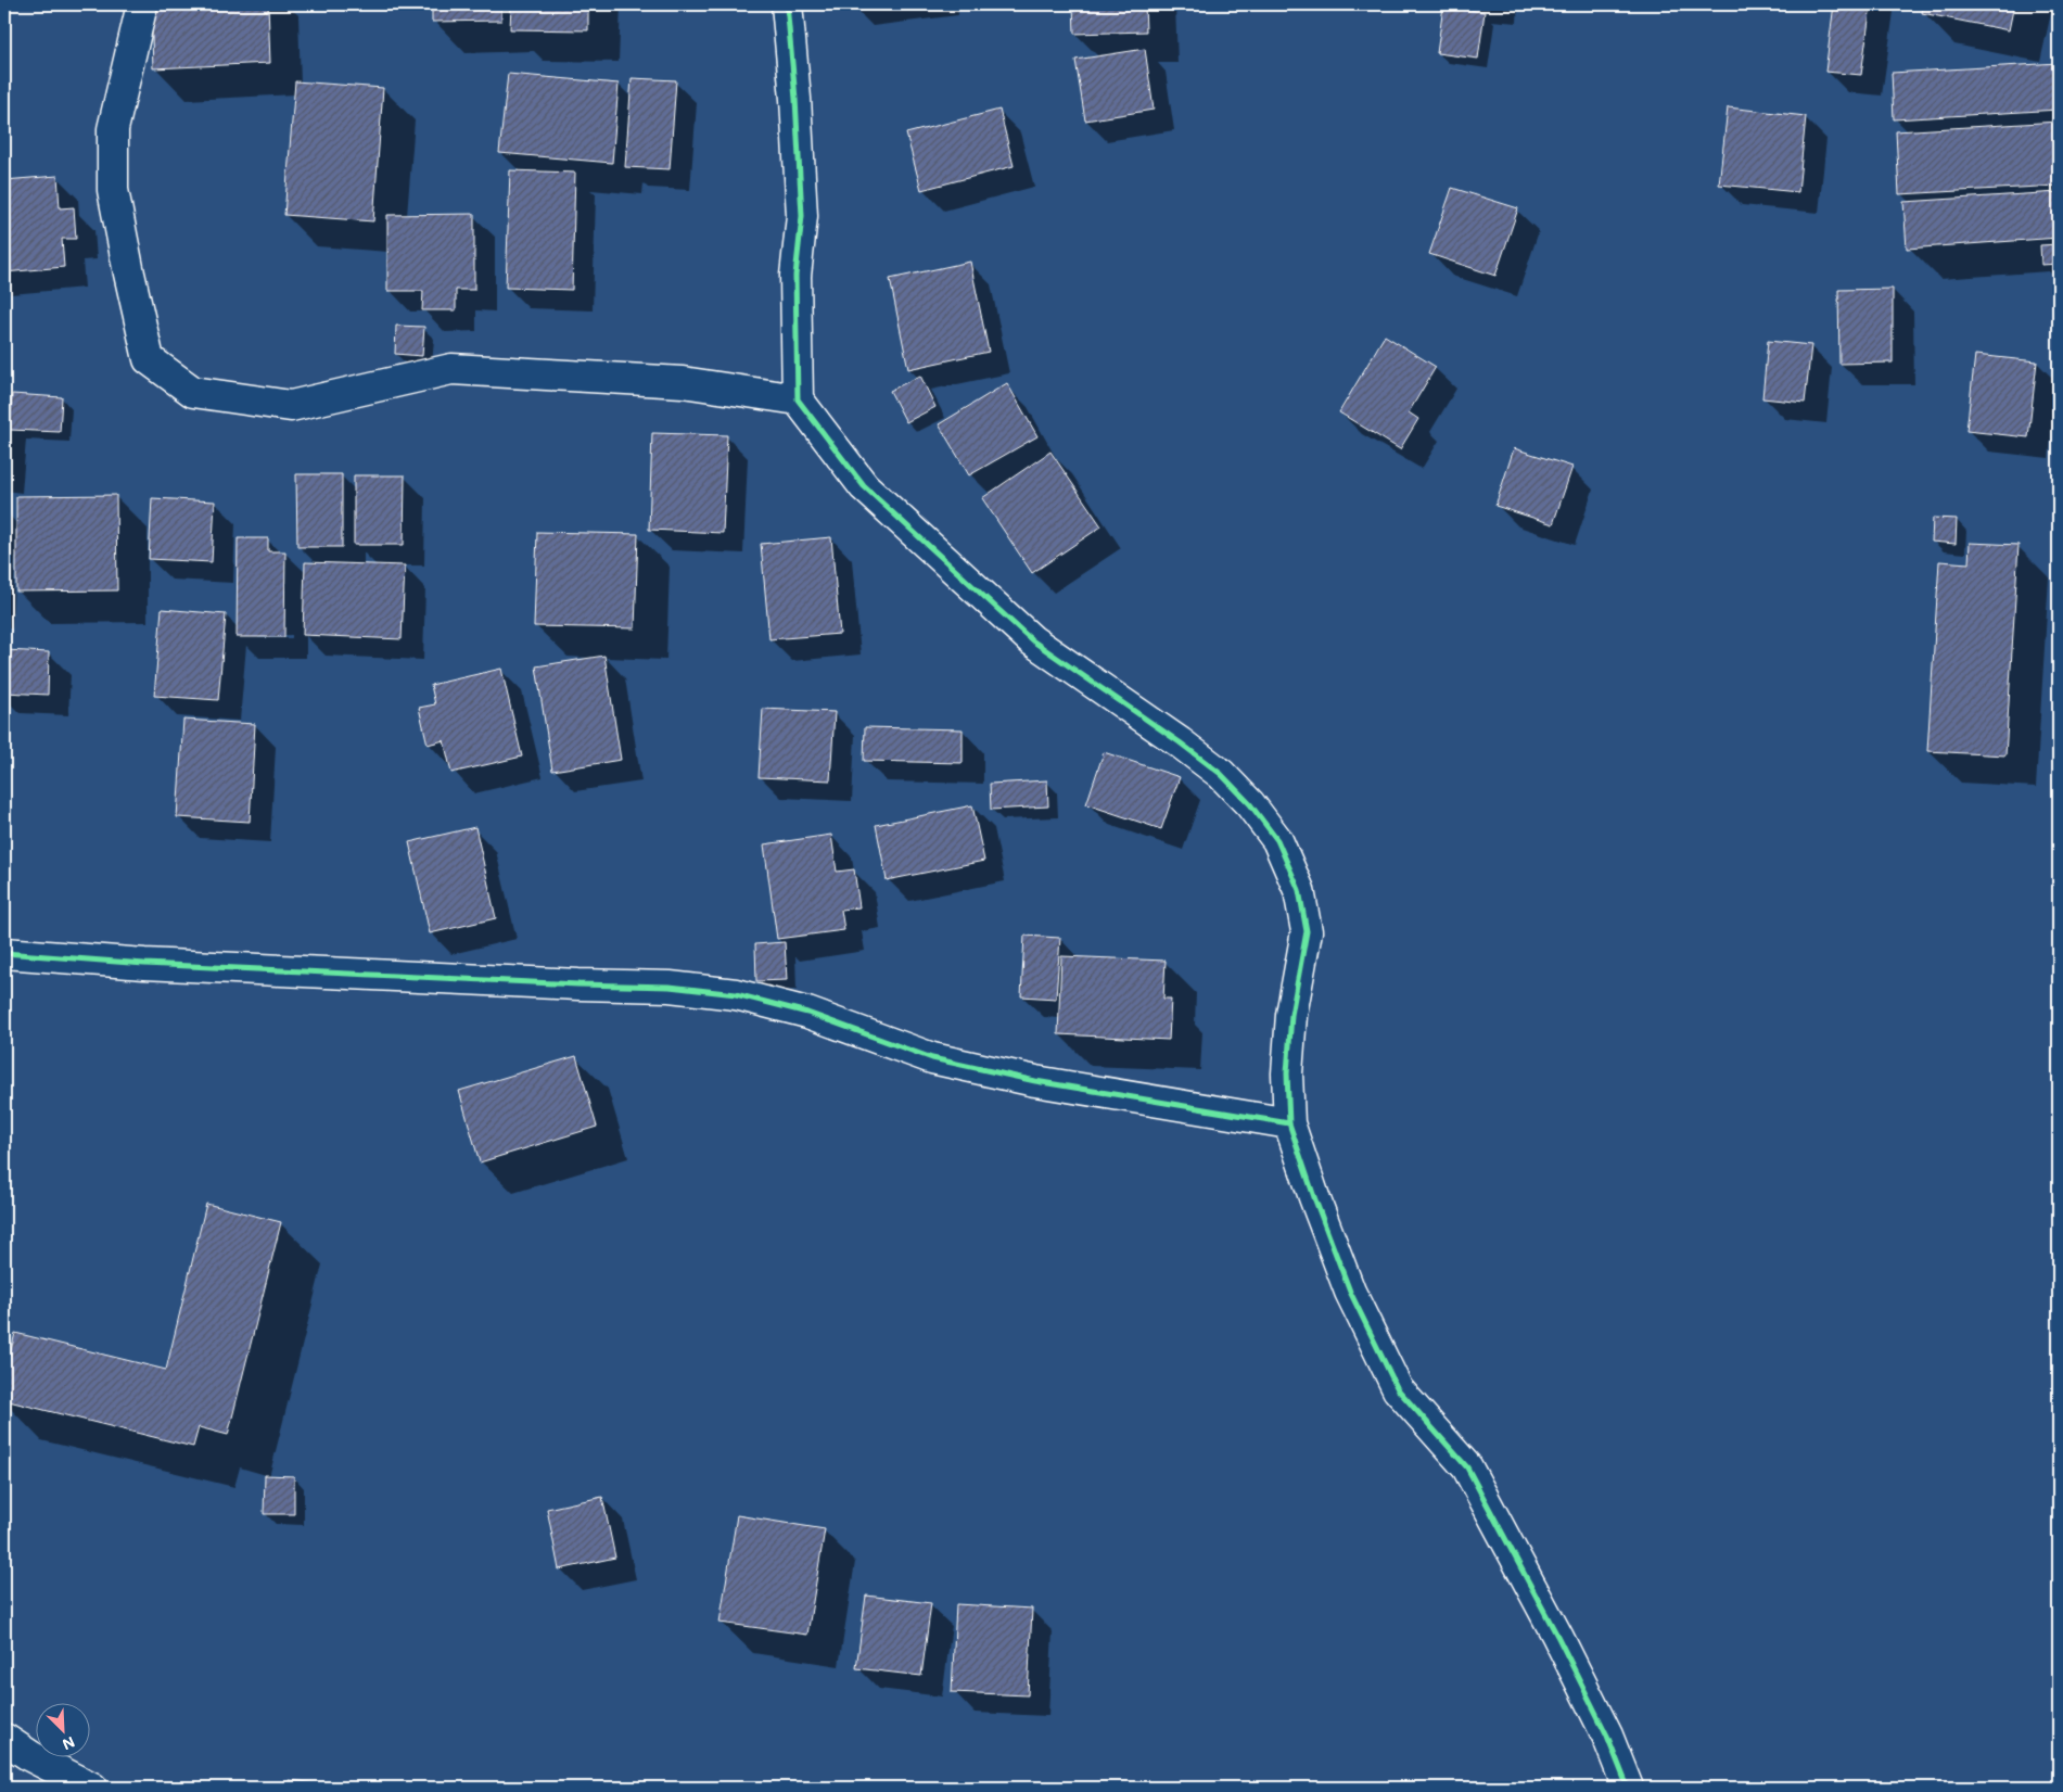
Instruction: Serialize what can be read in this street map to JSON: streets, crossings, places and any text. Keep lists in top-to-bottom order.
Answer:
{
  "north": "bottom right"
}
